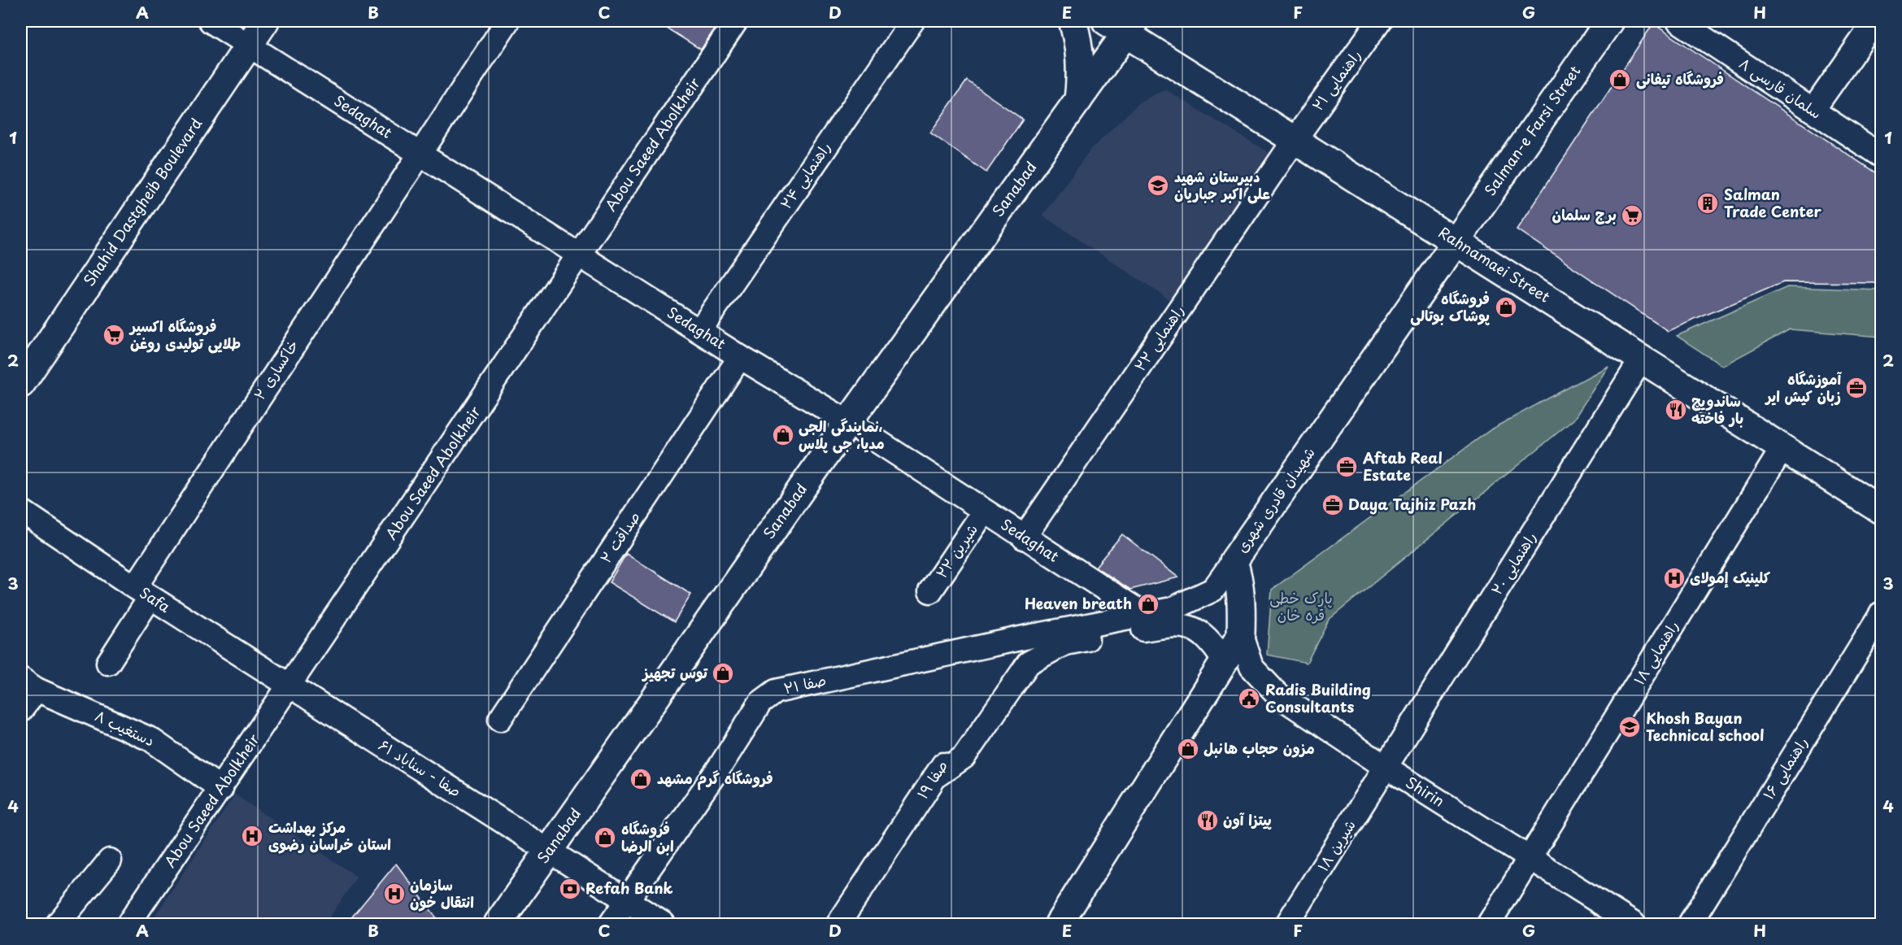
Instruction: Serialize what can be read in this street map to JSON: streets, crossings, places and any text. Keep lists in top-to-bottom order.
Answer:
{
  "streets": {
    "main road": [
      "Salman-e Farsi Street",
      "Sanabad",
      "Shahid Dastgheib Boulevard",
      "Rahnamaei Street",
      "شهیدان قادری شهری"
    ],
    "street": [
      "راهنمایی ۲۱",
      "سلمان فارسی ۸",
      "Sedaghat",
      "Abou Saeed Abolkheir",
      "راهنمایی ۲۴",
      "راهنمایی ۲۲",
      "خاکساری ۲",
      "صداقت ۲",
      "شیرین ۲۲",
      "راهنمایی ۲۰",
      "Safa",
      "راهنمایی ۱۸",
      "صفا ۲۱",
      "دستغیب ۸",
      "صفا - سناباد ۶۱",
      "راهنمایی ۱۶",
      "صفا ۱۹",
      "Shirin",
      "شیرین ۱۸"
    ]
  },
  "crossings": [
    ["راهنمایی ۲۱", "Rahnamaei Street"],
    ["راهنمایی ۲۱", "راهنمایی ۲۲"],
    ["Sedaghat", "Abou Saeed Abolkheir"],
    ["Sedaghat", "راهنمایی ۲۴"],
    ["Sedaghat", "Sanabad"],
    ["Sedaghat", "Shahid Dastgheib Boulevard"],
    ["Sedaghat", "راهنمایی ۲۲"],
    ["Sedaghat", "خاکساری ۲"],
    ["Sedaghat", "صداقت ۲"],
    ["Sedaghat", "شیرین ۲۲"],
    ["Sedaghat", "صفا ۲۱"],
    ["Salman-e Farsi Street", "Rahnamaei Street"],
    ["Salman-e Farsi Street", "شهیدان قادری شهری"],
    ["Abou Saeed Abolkheir", "Safa"],
    ["Abou Saeed Abolkheir", "دستغیب ۸"],
    ["Abou Saeed Abolkheir", "صفا - سناباد ۶۱"],
    ["Sanabad", "Rahnamaei Street"],
    ["Sanabad", "صفا - سناباد ۶۱"],
    ["Rahnamaei Street", "راهنمایی ۲۲"],
    ["Rahnamaei Street", "شهیدان قادری شهری"],
    ["Rahnamaei Street", "راهنمایی ۲۰"],
    ["Rahnamaei Street", "راهنمایی ۱۸"],
    ["خاکساری ۲", "Safa"],
    ["شهیدان قادری شهری", "صفا ۲۱"],
    ["شهیدان قادری شهری", "Shirin"],
    ["راهنمایی ۲۰", "Shirin"],
    ["راهنمایی ۲۰", "شیرین ۱۸"],
    ["Safa", "صفا - سناباد ۶۱"],
    ["راهنمایی ۱۸", "Shirin"],
    ["صفا ۲۱", "صفا - سناباد ۶۱"],
    ["صفا ۲۱", "صفا ۱۹"],
    ["Shirin", "شیرین ۱۸"]
  ],
  "parks": ["پارک خطی قره خان"],
  "places": {
    "shop": [
      "فروشگاه تیفانی",
      "فروشگاه پوشاک بوتالی",
      "نمایندگی الجی، مدیا، جی پلاس",
      "Heaven breath",
      "توس تجهیز",
      "مزون حجاب هانبل",
      "فروشگاه گرم مشهد",
      "فروشگاه ابن الرضا"
    ],
    "school or university": ["دبیرستان شهید علی اکبر جباریان", "Khosh Bayan Technical school"],
    "building": ["Salman Trade Center"],
    "supermarket": ["برج سلمان", "فروشگاه اکسیر طلایی تولیدی روغن"],
    "office": ["آموزشگاه زبان کیش ایر", "Aftab Real Estate", "Daya Tajhiz Pazh"],
    "restaurant": ["ساندویچ بار فاخته", "پیتزا آون"],
    "hospital": ["کلینیک إمولای", "مرکز بهداشت استان خراسان رضوی", "سازمان انتقال خون"],
    "public building": ["Radis Building Consultants"],
    "bank": ["Refah Bank"]
  },
  "grid": {
    "columns": [
      "A",
      "B",
      "C",
      "D",
      "E",
      "F",
      "G",
      "H"
    ],
    "rows": [
      "1",
      "2",
      "3",
      "4"
    ]
  }
}
